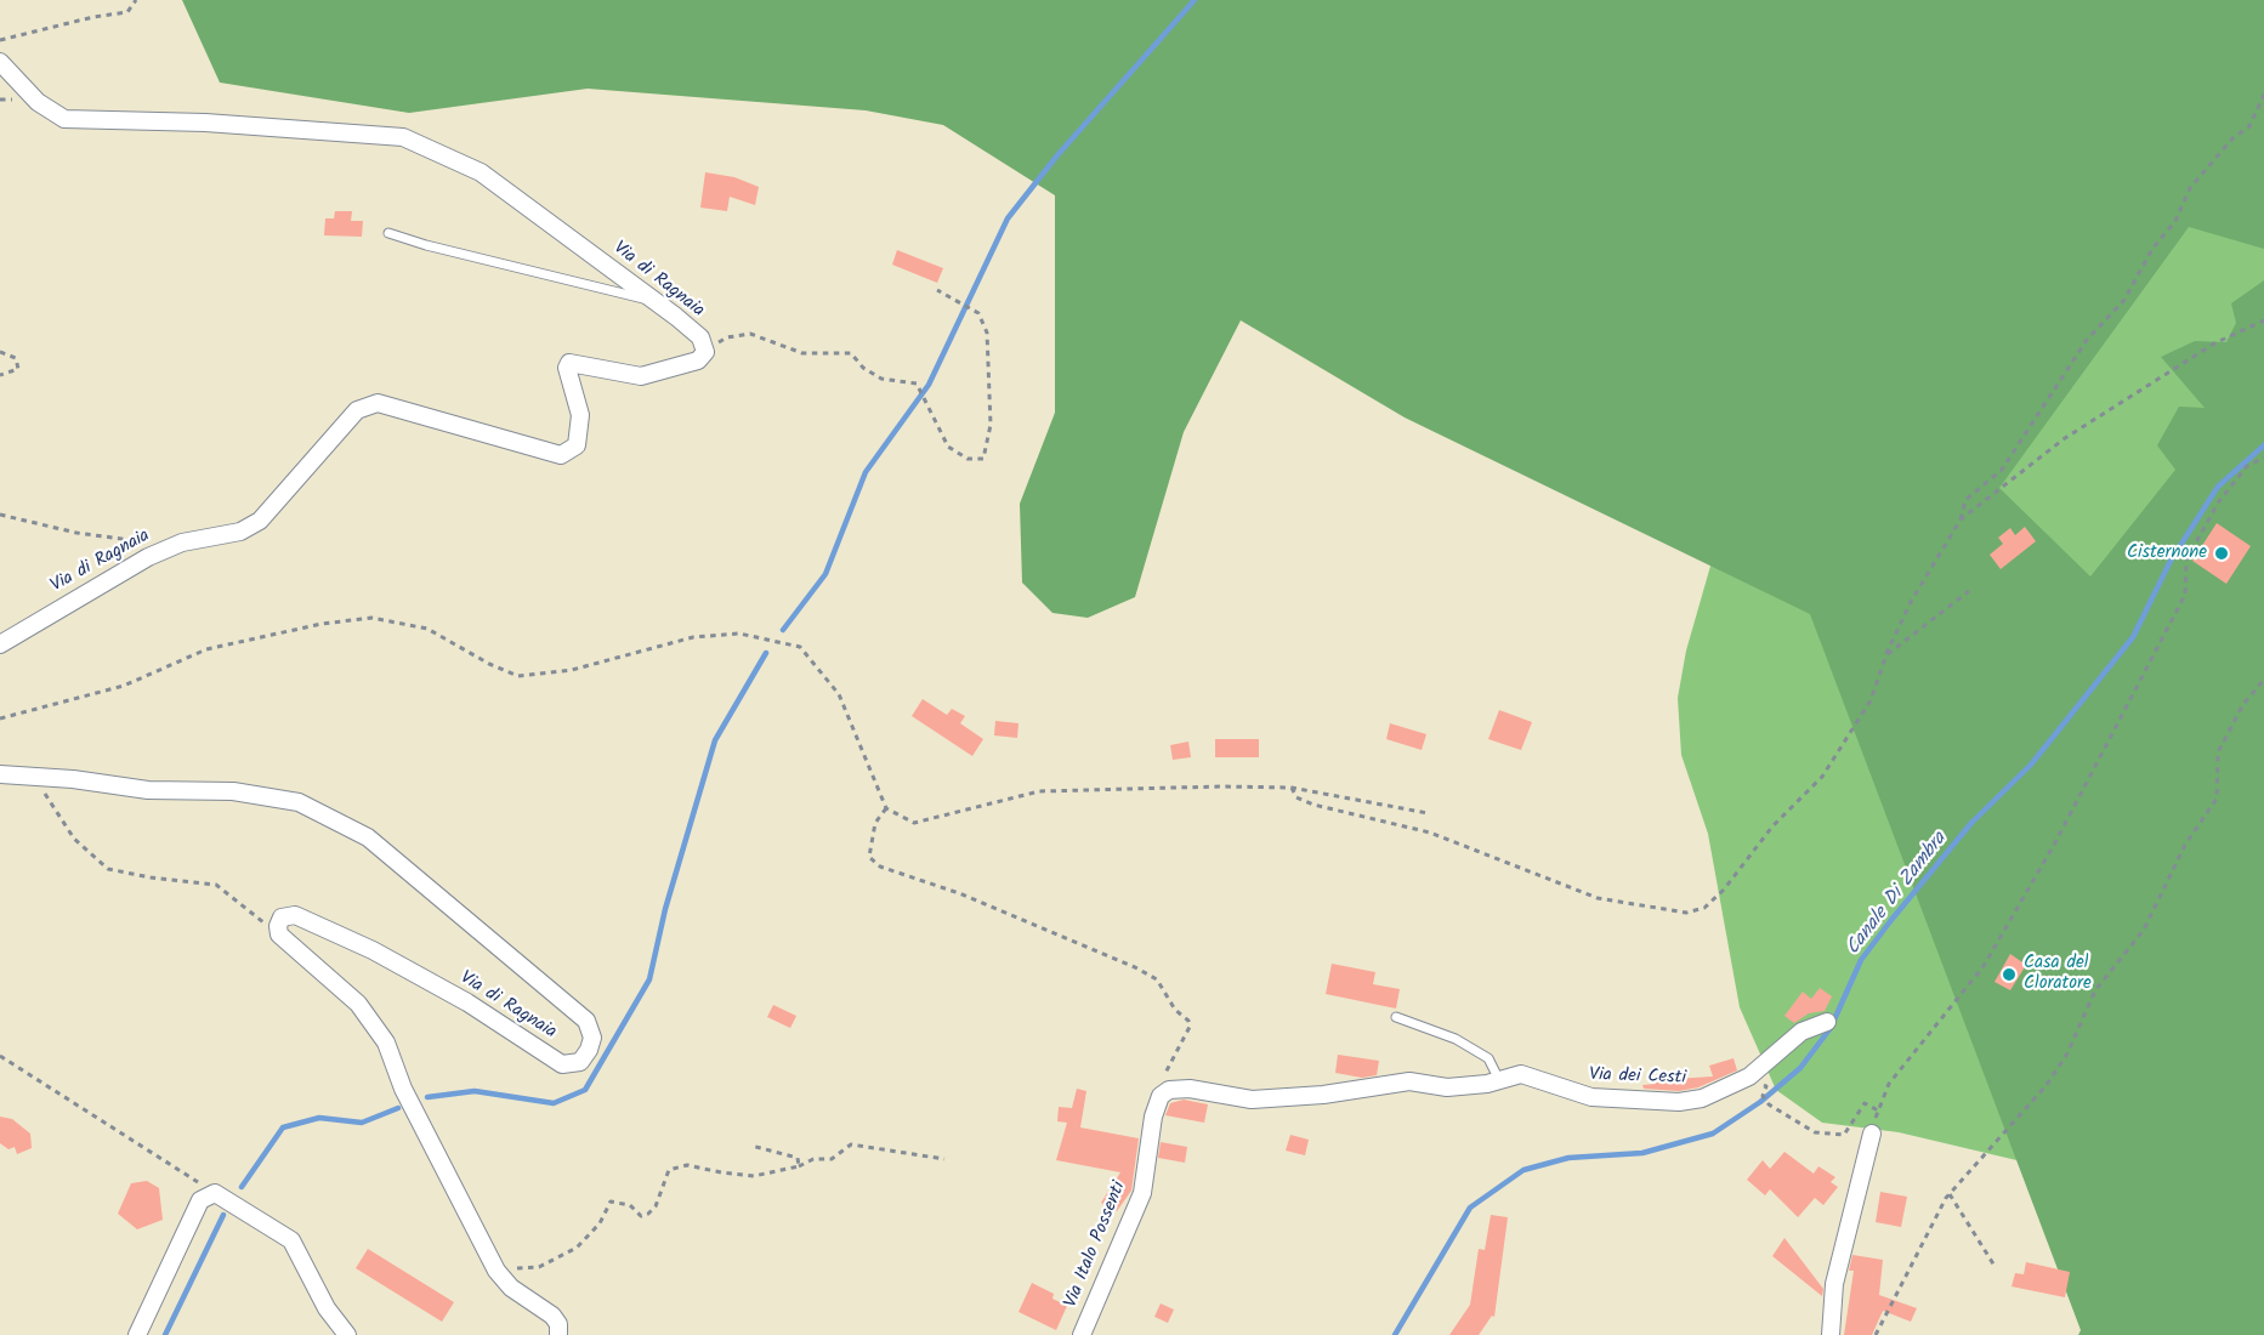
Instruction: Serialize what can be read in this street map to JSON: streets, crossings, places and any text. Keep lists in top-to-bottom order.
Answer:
{
  "streets": {
    "street": ["Via di Ragnaia", "Via dei Cesti", "Via Italo Possenti"]
  },
  "crossings": [
    ["Via dei Cesti", "Via Italo Possenti"]
  ],
  "water": ["Canale Di Zambra"],
  "places": ["Cisternone", "Casa del Cloratore"]
}
